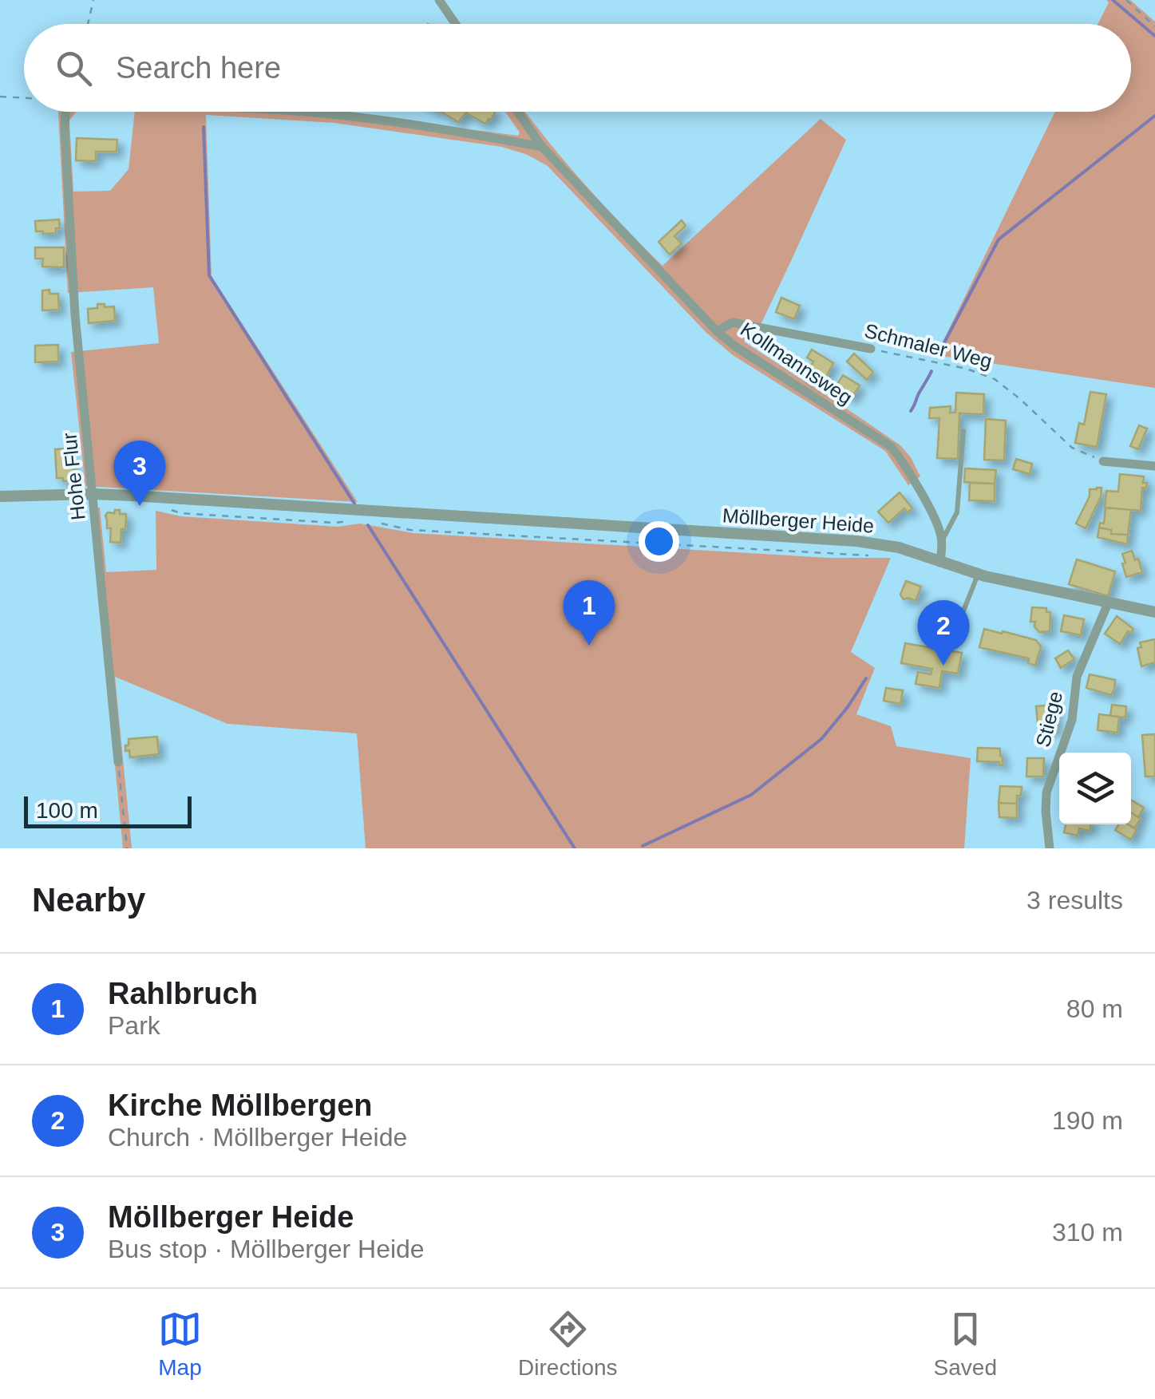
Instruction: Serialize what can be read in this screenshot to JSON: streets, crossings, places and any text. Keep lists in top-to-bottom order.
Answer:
{
  "streets": {
    "street": [
      "Schmaler Weg",
      "Kollmannsweg",
      "Hohe Flur",
      "Möllberger Heide",
      "Stiege"
    ]
  },
  "crossings": [
    ["Schmaler Weg", "Kollmannsweg"],
    ["Kollmannsweg", "Möllberger Heide"],
    ["Hohe Flur", "Möllberger Heide"],
    ["Möllberger Heide", "Stiege"]
  ],
  "scale_bar": "100 m",
  "page": {
    "search": "Search here",
    "pins": ["3", "1", "2"],
    "scale": "100 m",
    "heading": ["Nearby", "3 results"],
    "list": [
      {
        "mark": "1",
        "name": "Rahlbruch",
        "note": "Park",
        "value": "80 m"
      },
      {
        "mark": "2",
        "name": "Kirche Möllbergen",
        "note": "Church · Möllberger Heide",
        "value": "190 m"
      },
      {
        "mark": "3",
        "name": "Möllberger Heide",
        "note": "Bus stop · Möllberger Heide",
        "value": "310 m"
      }
    ],
    "nav": ["Map", "Directions", "Saved"]
  }
}
